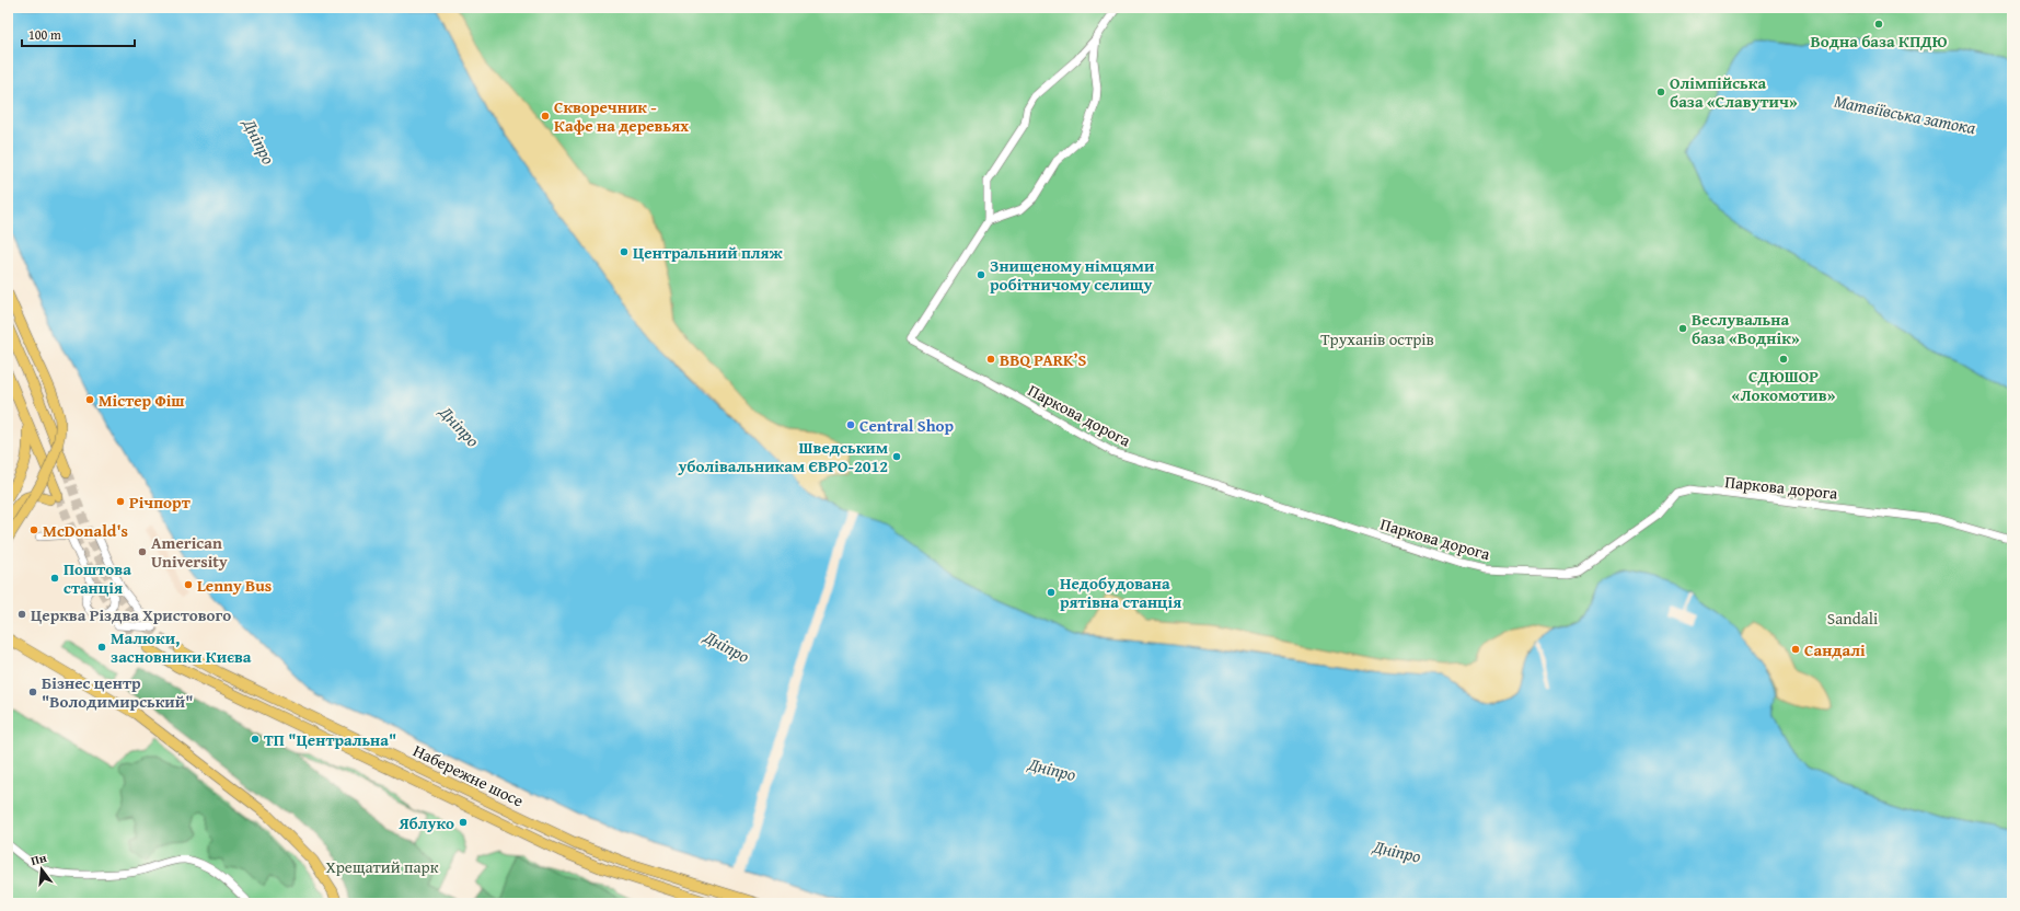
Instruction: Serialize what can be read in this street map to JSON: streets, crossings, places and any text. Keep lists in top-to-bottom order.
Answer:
{
  "streets": {
    "main road": ["Набережне шосе"],
    "street": ["Паркова дорога"]
  },
  "water": ["Матвіївська затока", "Дніпро"],
  "parks": ["Труханів острів", "Sandali", "Хрещатий парк"],
  "places": [
    "Водна база КПДЮ",
    "Олімпійська база «Славутич»",
    "Скворечник - Кафе на деревьях",
    "Центральний пляж",
    "Знищеному німцями робітничому селищу",
    "Веслувальна база «Воднік»",
    "BBQ PARK’S",
    "СДЮШОР «Локомотив»",
    "Містер Фіш",
    "Central Shop",
    "Шведським уболівальникам ЄВРО-2012",
    "Річпорт",
    "McDonald's",
    "American University",
    "Поштова станція",
    "Lenny Bus",
    "Недобудована рятівна станція",
    "Церква Різдва Христового",
    "Малюки, засновники Києва",
    "Сандалі",
    "Бізнес центр \"Володимирський\"",
    "ТП \"Центральна\"",
    "Яблуко"
  ],
  "scale_bar": "100 m",
  "north": "top"
}
